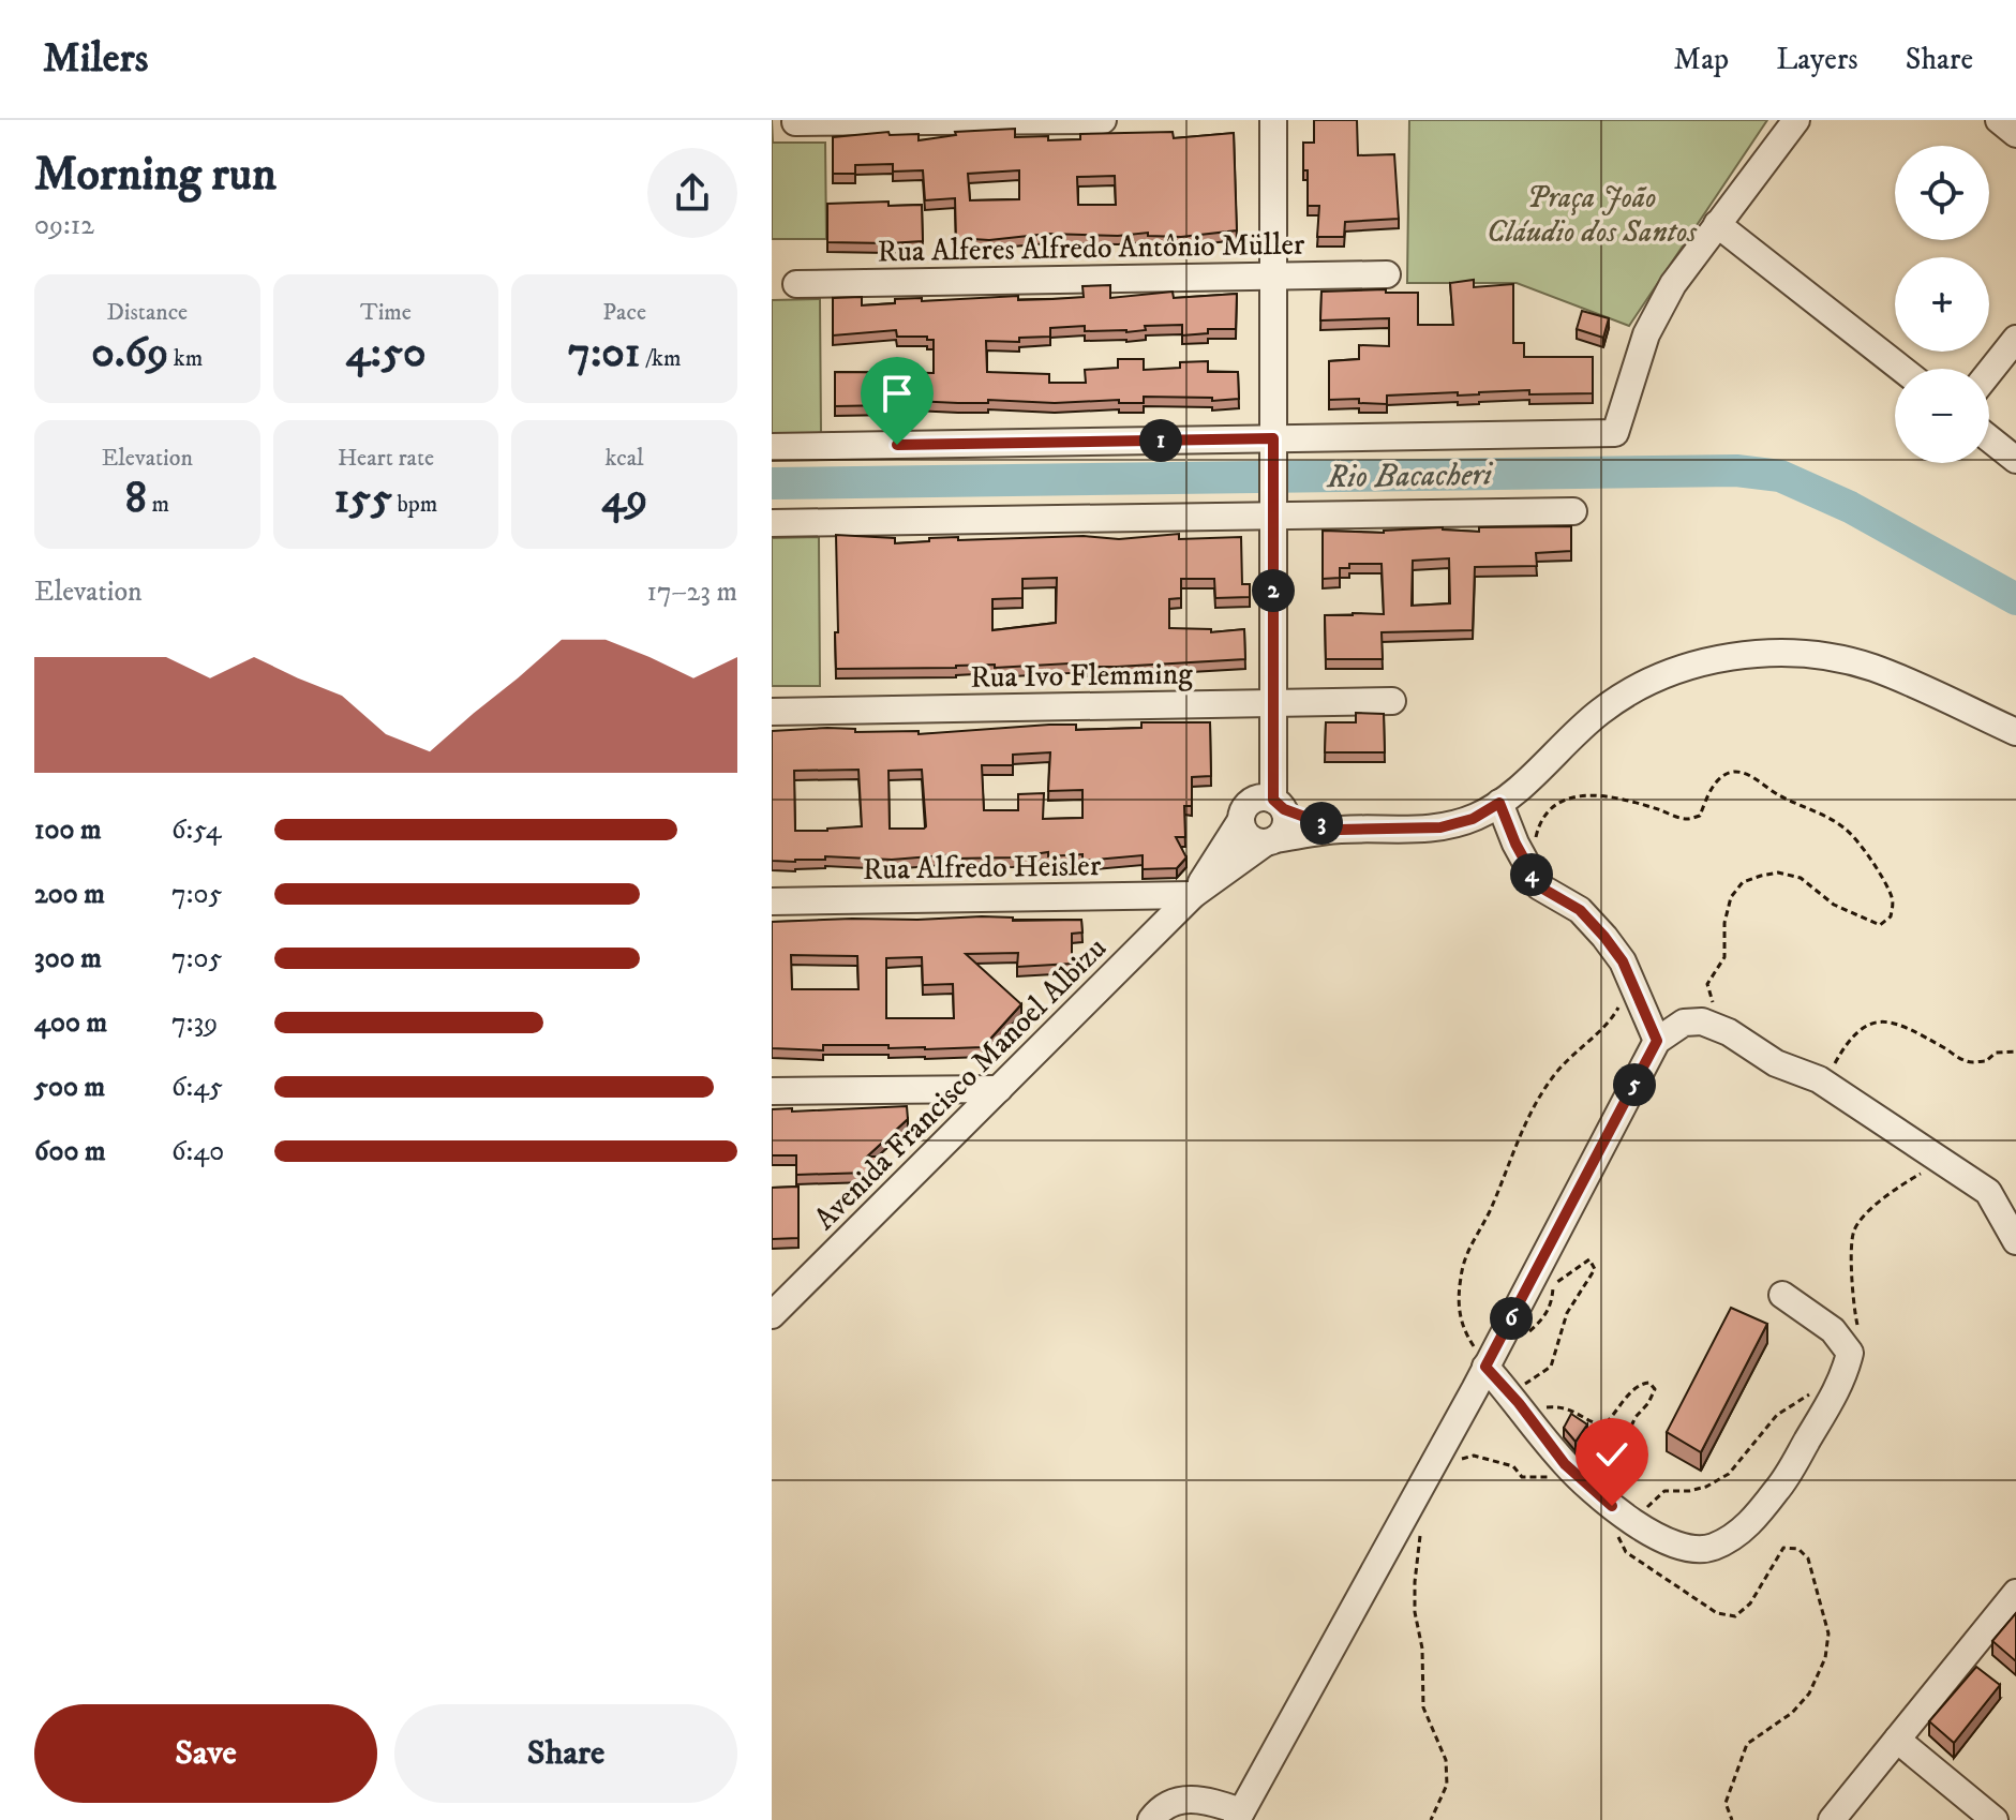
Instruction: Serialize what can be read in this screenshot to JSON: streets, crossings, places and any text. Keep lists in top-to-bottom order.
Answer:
{
  "streets": {
    "street": [
      "Rua Alferes Alfredo Antônio Müller",
      "Rua Ivo Flemming",
      "Rua Alfredo Heisler",
      "Avenida Francisco Manoel Albizu"
    ]
  },
  "crossings": [
    ["Rua Alfredo Heisler", "Avenida Francisco Manoel Albizu"]
  ],
  "water": ["Rio Bacacheri"],
  "parks": ["Praça João Cláudio dos Santos"],
  "page": {
    "header": "Milers",
    "nav": ["Map", "Layers", "Share"],
    "heading": ["Morning run", "09:12"],
    "map_buttons": ["+", "−"],
    "stats": [
      ["Distance", "0.69 km"],
      ["Time", "4:50"],
      ["Pace", "7:01 /km"],
      ["Elevation", "8 m"],
      ["Heart rate", "155 bpm"],
      ["kcal", "49"]
    ],
    "pins": [
      "1",
      "2",
      "3",
      "4",
      "5",
      "6"
    ],
    "chart": ["Elevation", "17–23 m"],
    "list": [
      {
        "name": "100 m",
        "note": "6:54"
      },
      {
        "name": "200 m",
        "note": "7:05"
      },
      {
        "name": "300 m",
        "note": "7:05"
      },
      {
        "name": "400 m",
        "note": "7:39"
      },
      {
        "name": "500 m",
        "note": "6:45"
      },
      {
        "name": "600 m",
        "note": "6:40"
      }
    ],
    "buttons": ["Save", "Share"]
  }
}
